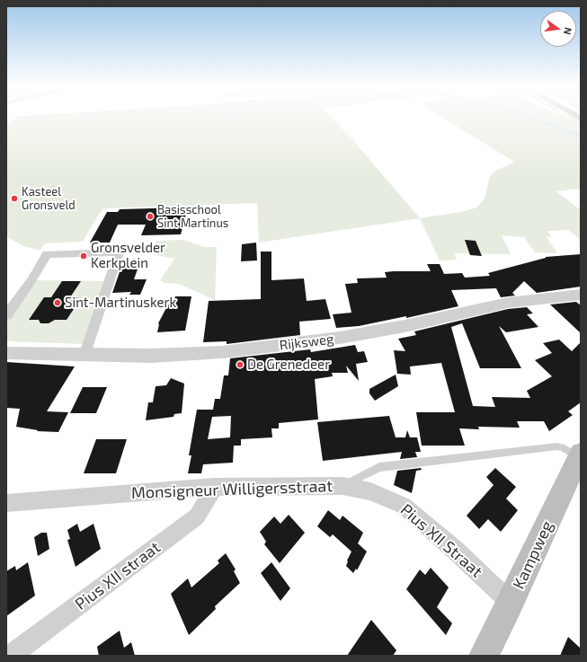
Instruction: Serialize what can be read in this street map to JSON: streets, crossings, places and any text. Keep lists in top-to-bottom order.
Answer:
{
  "streets": {
    "main road": ["Kampweg"],
    "street": [
      "Rijksweg",
      "Monsigneur Willigersstraat",
      "Pius XII Straat",
      "Pius XII straat"
    ]
  },
  "crossings": [
    ["Monsigneur Willigersstraat", "Pius XII Straat"],
    ["Monsigneur Willigersstraat", "Kampweg"],
    ["Monsigneur Willigersstraat", "Pius XII straat"],
    ["Pius XII Straat", "Kampweg"]
  ],
  "places": [
    "Kasteel Gronsveld",
    "Basisschool Sint Martinus",
    "Gronsvelder Kerkplein",
    "Sint-Martinuskerk",
    "De Grenedeer"
  ],
  "north": "right"
}
